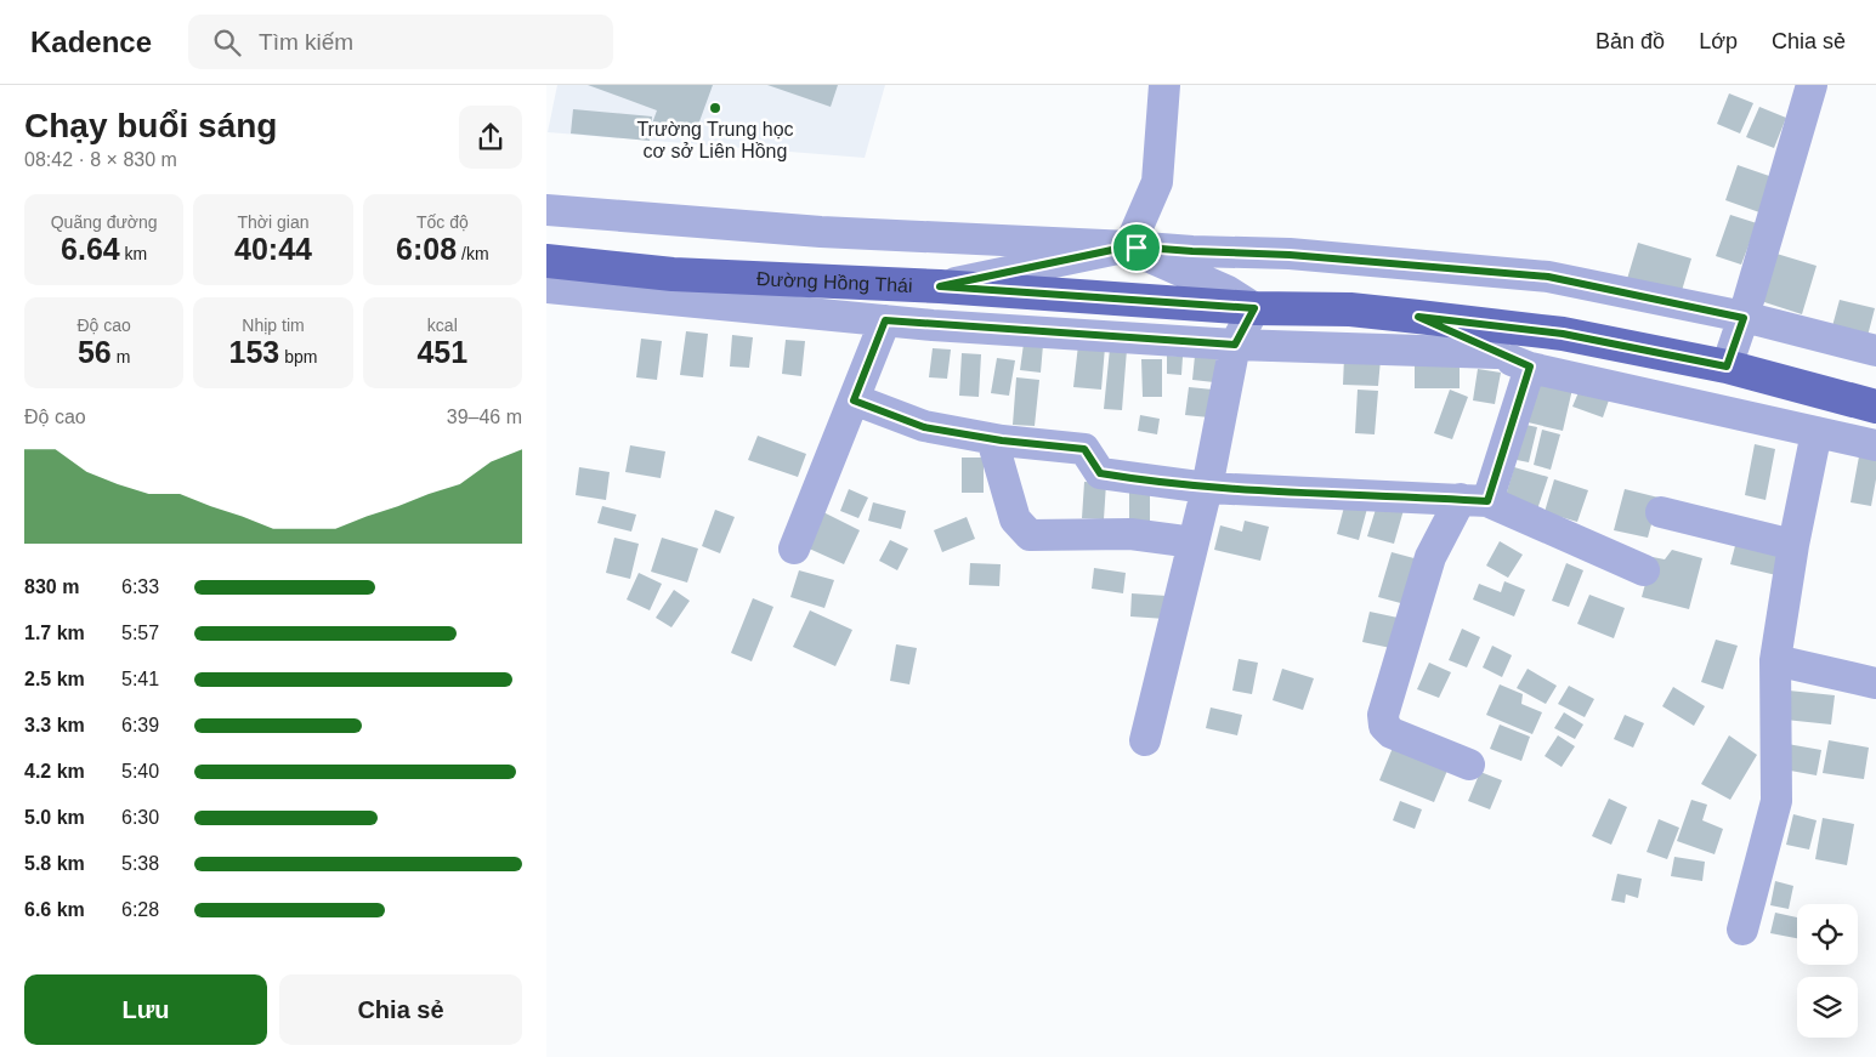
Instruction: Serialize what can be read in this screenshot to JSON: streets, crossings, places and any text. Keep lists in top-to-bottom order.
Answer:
{
  "streets": {
    "main road": ["Đường Hồng Thái"]
  },
  "places": ["Trường Trung học cơ sở Liên Hồng"],
  "page": {
    "header": "Kadence",
    "search": "Tìm kiếm",
    "nav": ["Bản đồ", "Lớp", "Chia sẻ"],
    "heading": ["Chạy buổi sáng", "08:42 · 8 × 830 m"],
    "stats": [
      ["Quãng đường", "6.64 km"],
      ["Thời gian", "40:44"],
      ["Tốc độ", "6:08 /km"],
      ["Độ cao", "56 m"],
      ["Nhịp tim", "153 bpm"],
      ["kcal", "451"]
    ],
    "chart": ["Độ cao", "39–46 m"],
    "list": [
      {
        "name": "830 m",
        "note": "6:33"
      },
      {
        "name": "1.7 km",
        "note": "5:57"
      },
      {
        "name": "2.5 km",
        "note": "5:41"
      },
      {
        "name": "3.3 km",
        "note": "6:39"
      },
      {
        "name": "4.2 km",
        "note": "5:40"
      },
      {
        "name": "5.0 km",
        "note": "6:30"
      },
      {
        "name": "5.8 km",
        "note": "5:38"
      },
      {
        "name": "6.6 km",
        "note": "6:28"
      }
    ],
    "buttons": ["Lưu", "Chia sẻ"]
  }
}
